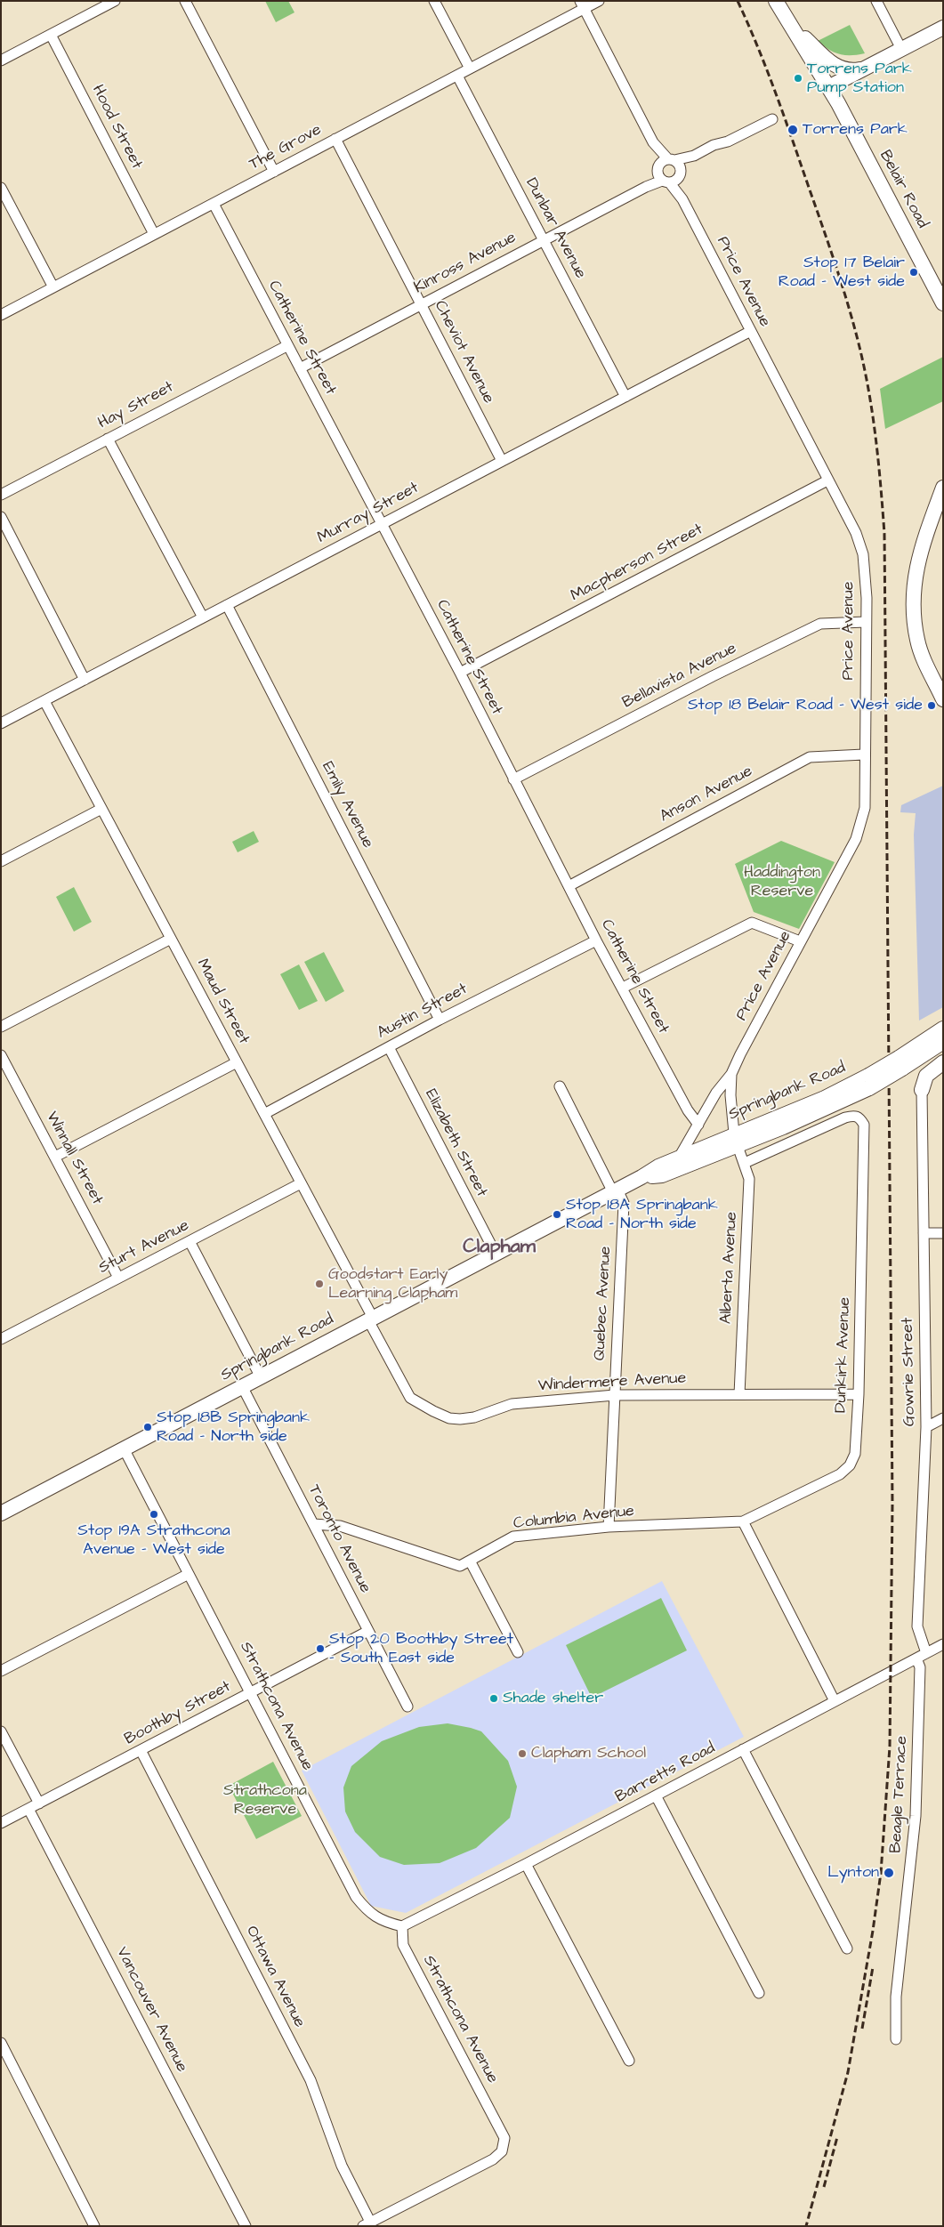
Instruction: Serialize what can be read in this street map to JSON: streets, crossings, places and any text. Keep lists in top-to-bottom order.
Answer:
{
  "streets": {
    "main road": ["Belair Road", "Springbank Road"],
    "street": [
      "Hood Street",
      "The Grove",
      "Dunbar Avenue",
      "Kinross Avenue",
      "Price Avenue",
      "Catherine Street",
      "Cheviot Avenue",
      "Hay Street",
      "Murray Street",
      "Macpherson Street",
      "Bellavista Avenue",
      "Anson Avenue",
      "Emily Avenue",
      "Maud Street",
      "Austin Street",
      "Elizabeth Street",
      "Winnall Street",
      "Sturt Avenue",
      "Alberta Avenue",
      "Quebec Avenue",
      "Dunkirk Avenue",
      "Gowrie Street",
      "Windermere Avenue",
      "Columbia Avenue",
      "Toronto Avenue",
      "Strathcona Avenue",
      "Boothby Street",
      "Barretts Road",
      "Beagle Terrace",
      "Ottawa Avenue",
      "Vancouver Avenue"
    ]
  },
  "crossings": [
    ["Hood Street", "The Grove"],
    ["The Grove", "Dunbar Avenue"],
    ["The Grove", "Price Avenue"],
    ["The Grove", "Catherine Street"],
    ["The Grove", "Cheviot Avenue"],
    ["Dunbar Avenue", "Kinross Avenue"],
    ["Dunbar Avenue", "Murray Street"],
    ["Kinross Avenue", "Price Avenue"],
    ["Kinross Avenue", "Catherine Street"],
    ["Kinross Avenue", "Cheviot Avenue"],
    ["Price Avenue", "Catherine Street"],
    ["Price Avenue", "Murray Street"],
    ["Price Avenue", "Macpherson Street"],
    ["Price Avenue", "Bellavista Avenue"],
    ["Price Avenue", "Anson Avenue"],
    ["Price Avenue", "Springbank Road"],
    ["Price Avenue", "Alberta Avenue"],
    ["Catherine Street", "Hay Street"],
    ["Catherine Street", "Murray Street"],
    ["Catherine Street", "Macpherson Street"],
    ["Catherine Street", "Bellavista Avenue"],
    ["Catherine Street", "Anson Avenue"],
    ["Catherine Street", "Austin Street"],
    ["Cheviot Avenue", "Murray Street"],
    ["Murray Street", "Emily Avenue"],
    ["Murray Street", "Maud Street"],
    ["Emily Avenue", "Austin Street"],
    ["Maud Street", "Austin Street"],
    ["Maud Street", "Springbank Road"],
    ["Maud Street", "Sturt Avenue"],
    ["Maud Street", "Windermere Avenue"],
    ["Austin Street", "Elizabeth Street"],
    ["Springbank Road", "Elizabeth Street"],
    ["Springbank Road", "Alberta Avenue"],
    ["Springbank Road", "Quebec Avenue"],
    ["Springbank Road", "Windermere Avenue"],
    ["Springbank Road", "Toronto Avenue"],
    ["Springbank Road", "Strathcona Avenue"],
    ["Winnall Street", "Sturt Avenue"],
    ["Alberta Avenue", "Dunkirk Avenue"],
    ["Alberta Avenue", "Windermere Avenue"],
    ["Quebec Avenue", "Windermere Avenue"],
    ["Quebec Avenue", "Columbia Avenue"],
    ["Dunkirk Avenue", "Windermere Avenue"],
    ["Dunkirk Avenue", "Columbia Avenue"],
    ["Gowrie Street", "Barretts Road"],
    ["Columbia Avenue", "Toronto Avenue"],
    ["Toronto Avenue", "Boothby Street"],
    ["Strathcona Avenue", "Boothby Street"],
    ["Strathcona Avenue", "Barretts Road"],
    ["Strathcona Avenue", "Ottawa Avenue"],
    ["Boothby Street", "Ottawa Avenue"],
    ["Boothby Street", "Vancouver Avenue"],
    ["Barretts Road", "Beagle Terrace"]
  ],
  "districts": ["Clapham"],
  "parks": ["Haddington Reserve", "Strathcona Reserve"],
  "places": [
    "Torrens Park Pump Station",
    "Torrens Park",
    "Stop 17 Belair Road - West side",
    "Stop 18 Belair Road - West side",
    "Stop 18A Springbank Road - North side",
    "Goodstart Early Learning Clapham",
    "Stop 18B Springbank Road - North side",
    "Stop 19A Strathcona Avenue - West side",
    "Stop 20 Boothby Street - South East side",
    "Shade shelter",
    "Clapham School",
    "Lynton"
  ]
}
